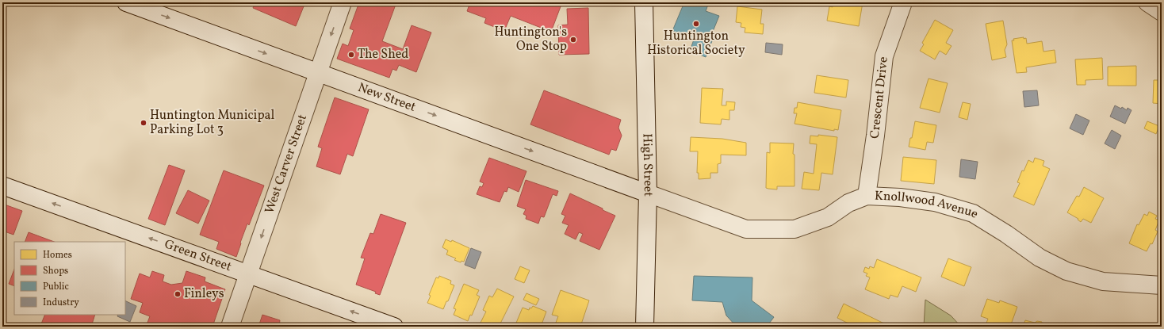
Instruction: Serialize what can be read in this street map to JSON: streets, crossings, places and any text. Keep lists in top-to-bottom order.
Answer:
{
  "streets": {
    "street": [
      "New Street",
      "Crescent Drive",
      "West Carver Street",
      "High Street",
      "Knollwood Avenue",
      "Green Street"
    ]
  },
  "crossings": [
    ["New Street", "West Carver Street"],
    ["New Street", "High Street"],
    ["New Street", "Knollwood Avenue"],
    ["Crescent Drive", "Knollwood Avenue"],
    ["West Carver Street", "Green Street"],
    ["High Street", "Knollwood Avenue"]
  ],
  "one_way": ["New Street", "West Carver Street", "Green Street"],
  "places": [
    "Huntington Historical Society",
    "Huntington's One Stop",
    "The Shed",
    "Huntington Municipal Parking Lot 3",
    "Finleys"
  ],
  "legend": [
    "Homes",
    "Shops",
    "Public",
    "Industry"
  ]
}
